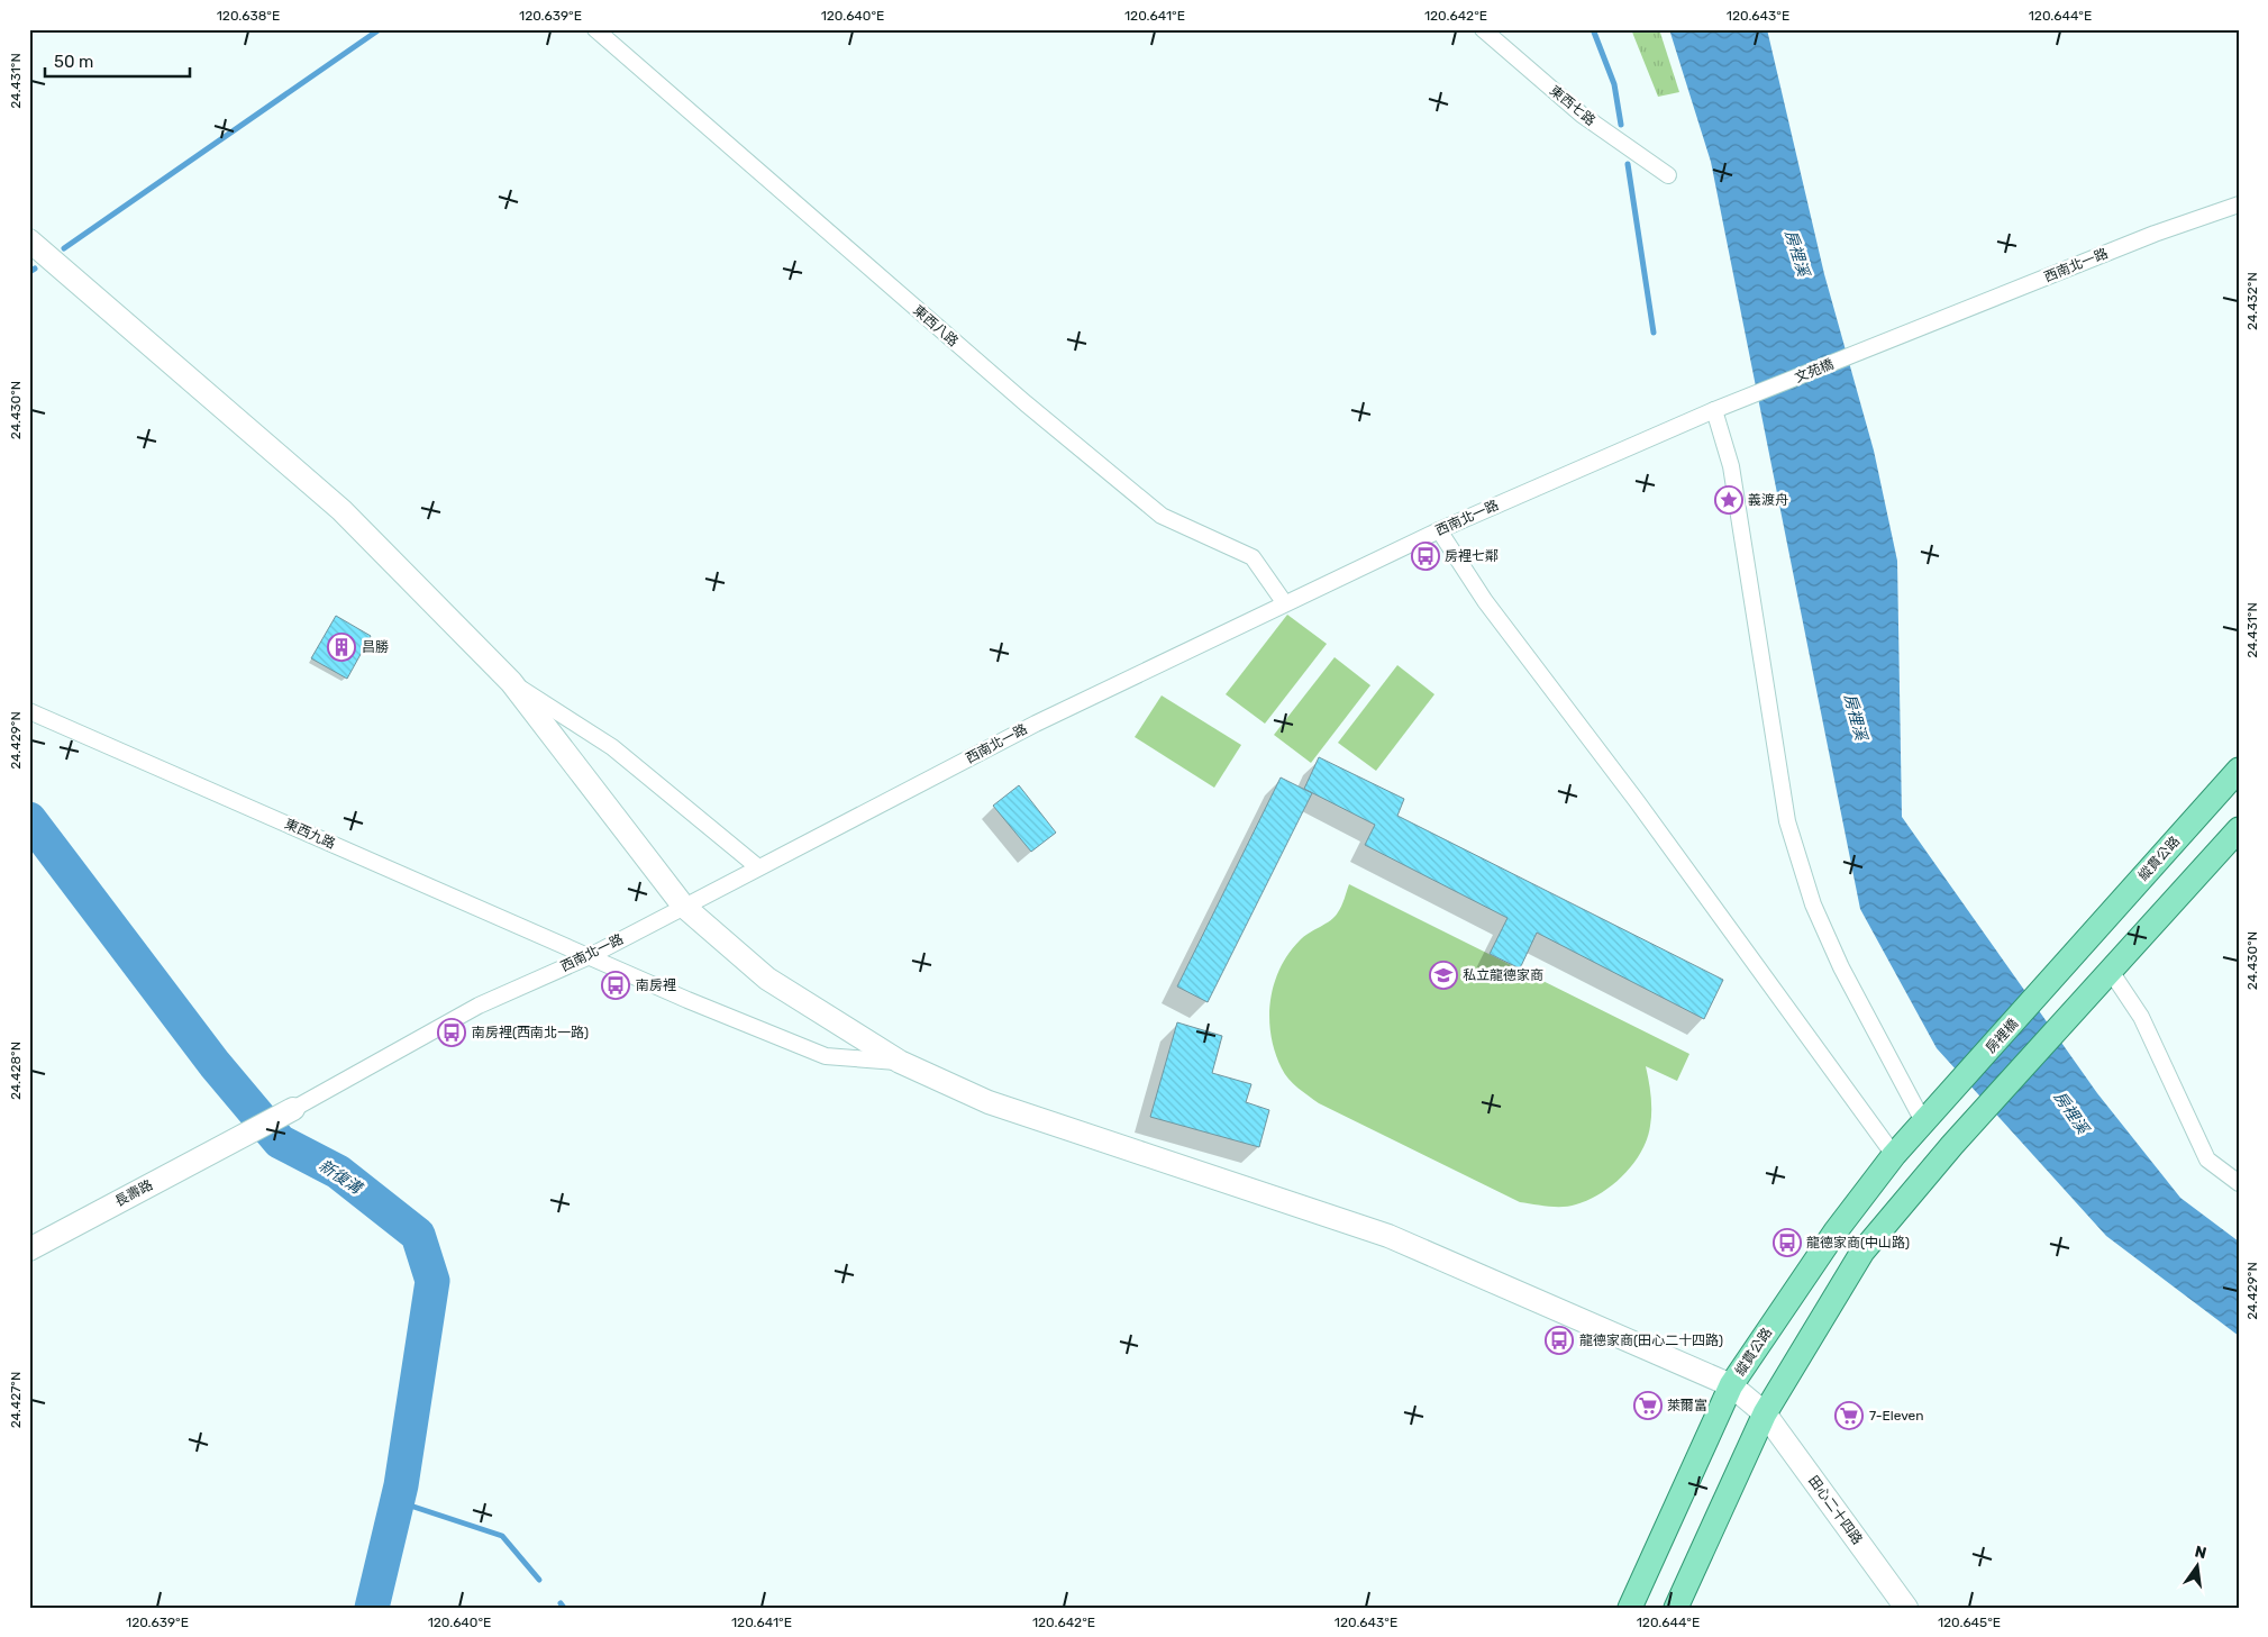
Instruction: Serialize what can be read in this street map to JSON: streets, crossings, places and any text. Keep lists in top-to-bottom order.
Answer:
{
  "streets": {
    "main road": [
      "縱貫公路",
      "房裡橋",
      "長壽路",
      "田心二十四路"
    ],
    "street": [
      "東西七路",
      "西南北一路",
      "東西八路",
      "文苑橋",
      "東西九路"
    ]
  },
  "crossings": [
    ["西南北一路", "東西八路"],
    ["西南北一路", "文苑橋"],
    ["西南北一路", "東西九路"],
    ["西南北一路", "長壽路"],
    ["西南北一路", "田心二十四路"],
    ["東西九路", "田心二十四路"],
    ["縱貫公路", "房裡橋"],
    ["縱貫公路", "田心二十四路"]
  ],
  "water": ["房裡溪", "新復溝"],
  "places": {
    "place": ["義渡舟"],
    "bus stop": [
      "房裡七鄰",
      "南房裡",
      "南房裡(西南北一路)",
      "龍德家商(中山路)",
      "龍德家商(田心二十四路)"
    ],
    "building": ["昌勝"],
    "school or university": ["私立龍德家商"],
    "supermarket": ["萊爾富", "7-Eleven"]
  },
  "scale_bar": "50 m",
  "north": "top",
  "coordinates": [
    "120.638°E",
    "120.639°E",
    "120.640°E",
    "120.641°E",
    "120.642°E",
    "120.643°E",
    "120.644°E",
    "24.431°N",
    "24.432°N",
    "24.430°N",
    "24.429°N",
    "24.428°N",
    "24.427°N",
    "120.645°E"
  ]
}
